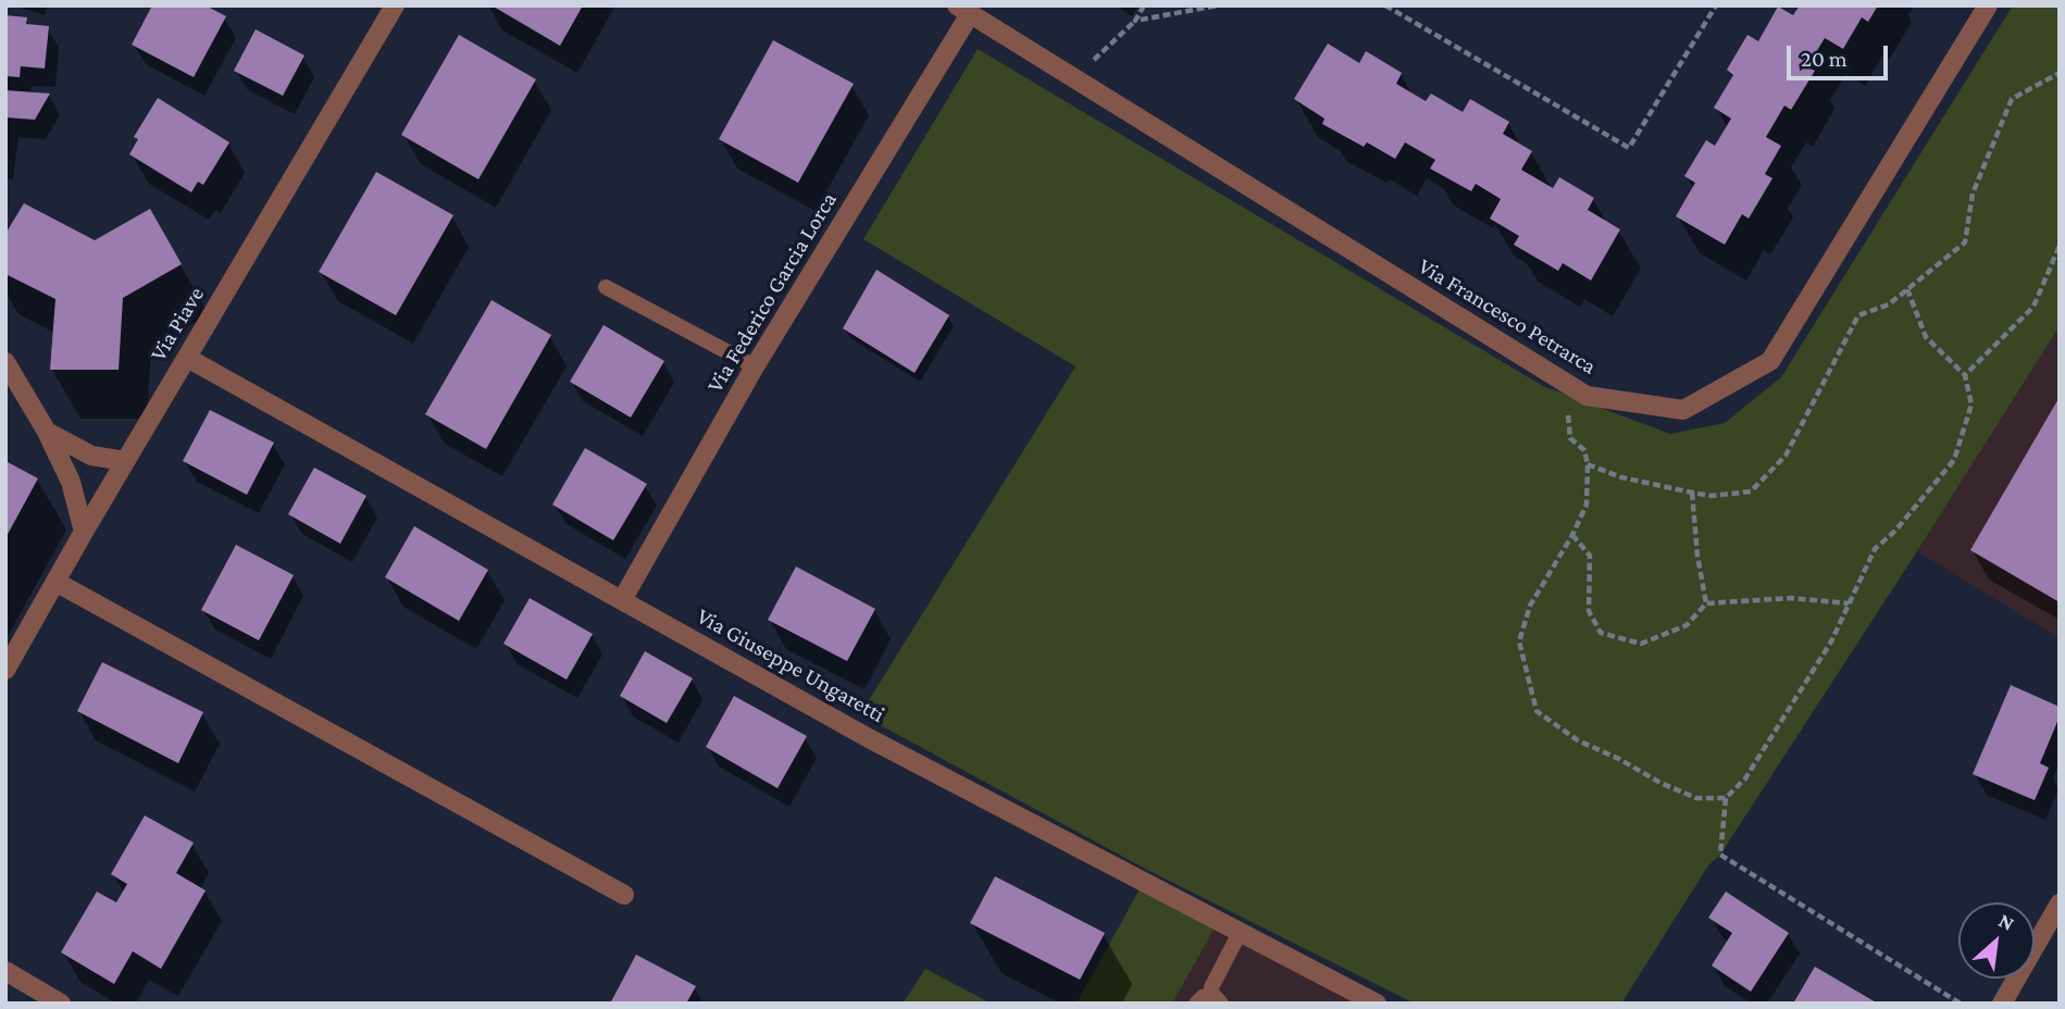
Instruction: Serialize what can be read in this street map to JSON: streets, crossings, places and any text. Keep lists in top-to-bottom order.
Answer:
{
  "streets": {
    "street": [
      "Via Federico Garcia Lorca",
      "Via Francesco Petrarca",
      "Via Piave",
      "Via Giuseppe Ungaretti"
    ]
  },
  "crossings": [
    ["Via Federico Garcia Lorca", "Via Francesco Petrarca"],
    ["Via Federico Garcia Lorca", "Via Giuseppe Ungaretti"],
    ["Via Piave", "Via Giuseppe Ungaretti"]
  ],
  "scale_bar": "20 m",
  "north": "top right"
}
